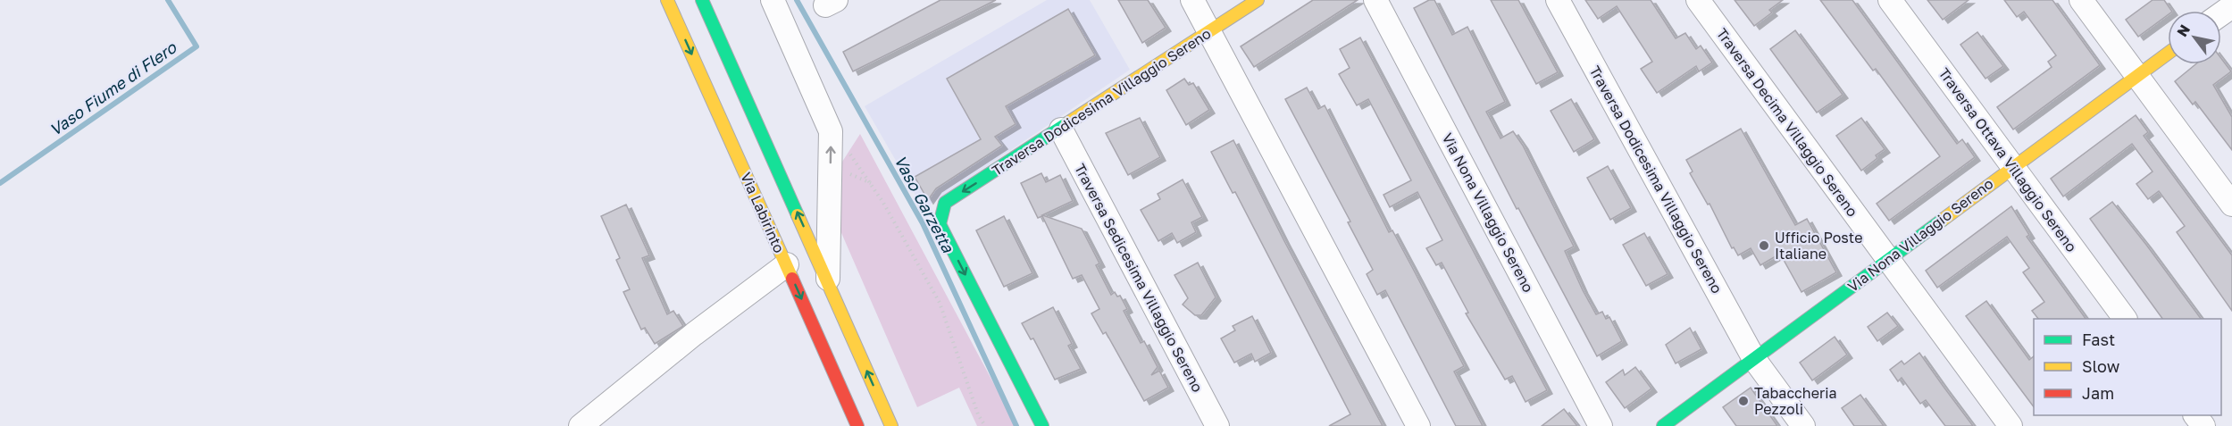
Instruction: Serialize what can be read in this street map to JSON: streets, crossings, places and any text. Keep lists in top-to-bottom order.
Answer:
{
  "streets": {
    "street": [
      "Traversa Dodicesima Villaggio Sereno",
      "Traversa Decima Villaggio Sereno",
      "Traversa Ottava Villaggio Sereno",
      "Via Labirinto",
      "Via Nona Villaggio Sereno",
      "Traversa Sedicesima Villaggio Sereno"
    ]
  },
  "crossings": [
    ["Traversa Dodicesima Villaggio Sereno", "Via Nona Villaggio Sereno"],
    ["Traversa Dodicesima Villaggio Sereno", "Traversa Sedicesima Villaggio Sereno"],
    ["Traversa Decima Villaggio Sereno", "Via Nona Villaggio Sereno"],
    ["Traversa Ottava Villaggio Sereno", "Via Nona Villaggio Sereno"]
  ],
  "water": ["Vaso Fiume di Flero", "Vaso Garzetta"],
  "places": ["Ufficio Poste Italiane", "Tabaccheria Pezzoli"],
  "legend": ["Fast", "Slow", "Jam"],
  "north": "top left"
}
